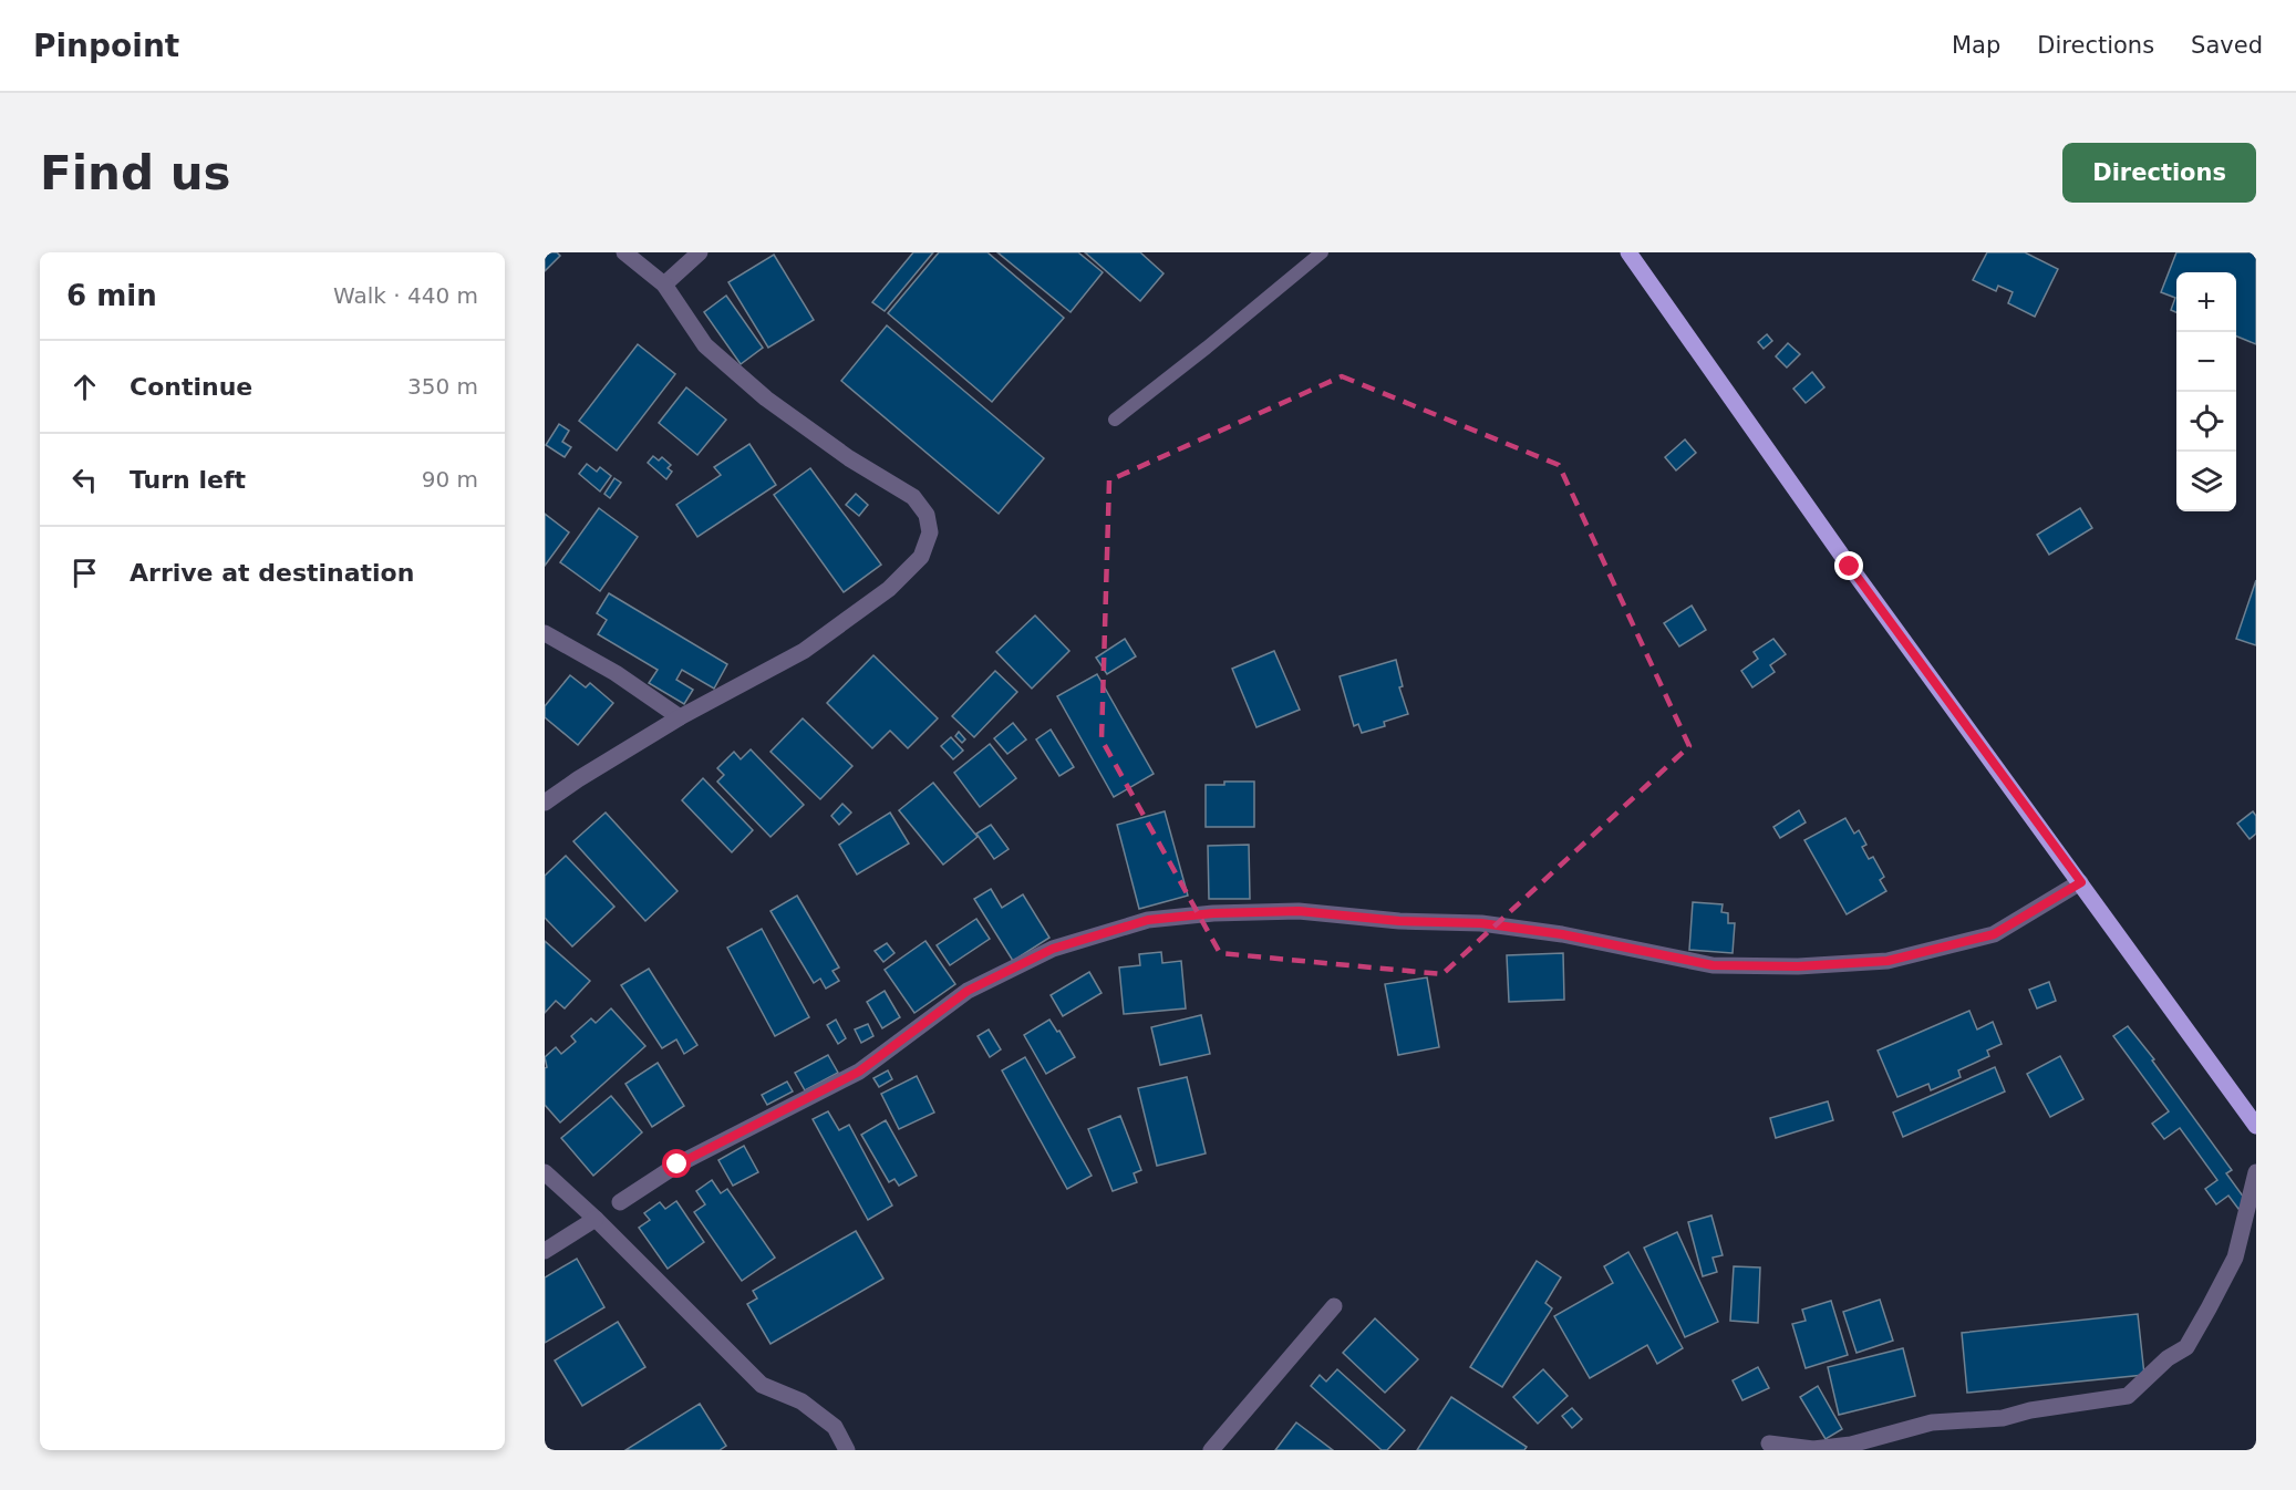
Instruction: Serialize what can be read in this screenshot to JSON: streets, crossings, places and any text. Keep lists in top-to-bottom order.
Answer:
{
  "page": {
    "header": "Pinpoint",
    "nav": ["Map", "Directions", "Saved"],
    "buttons": "Directions",
    "title": "Find us",
    "heading": ["6 min", "Walk · 440 m"],
    "map_buttons": ["+", "−"],
    "list": [
      ["Continue", "350 m"],
      ["Turn left", "90 m"],
      "Arrive at destination"
    ]
  }
}
